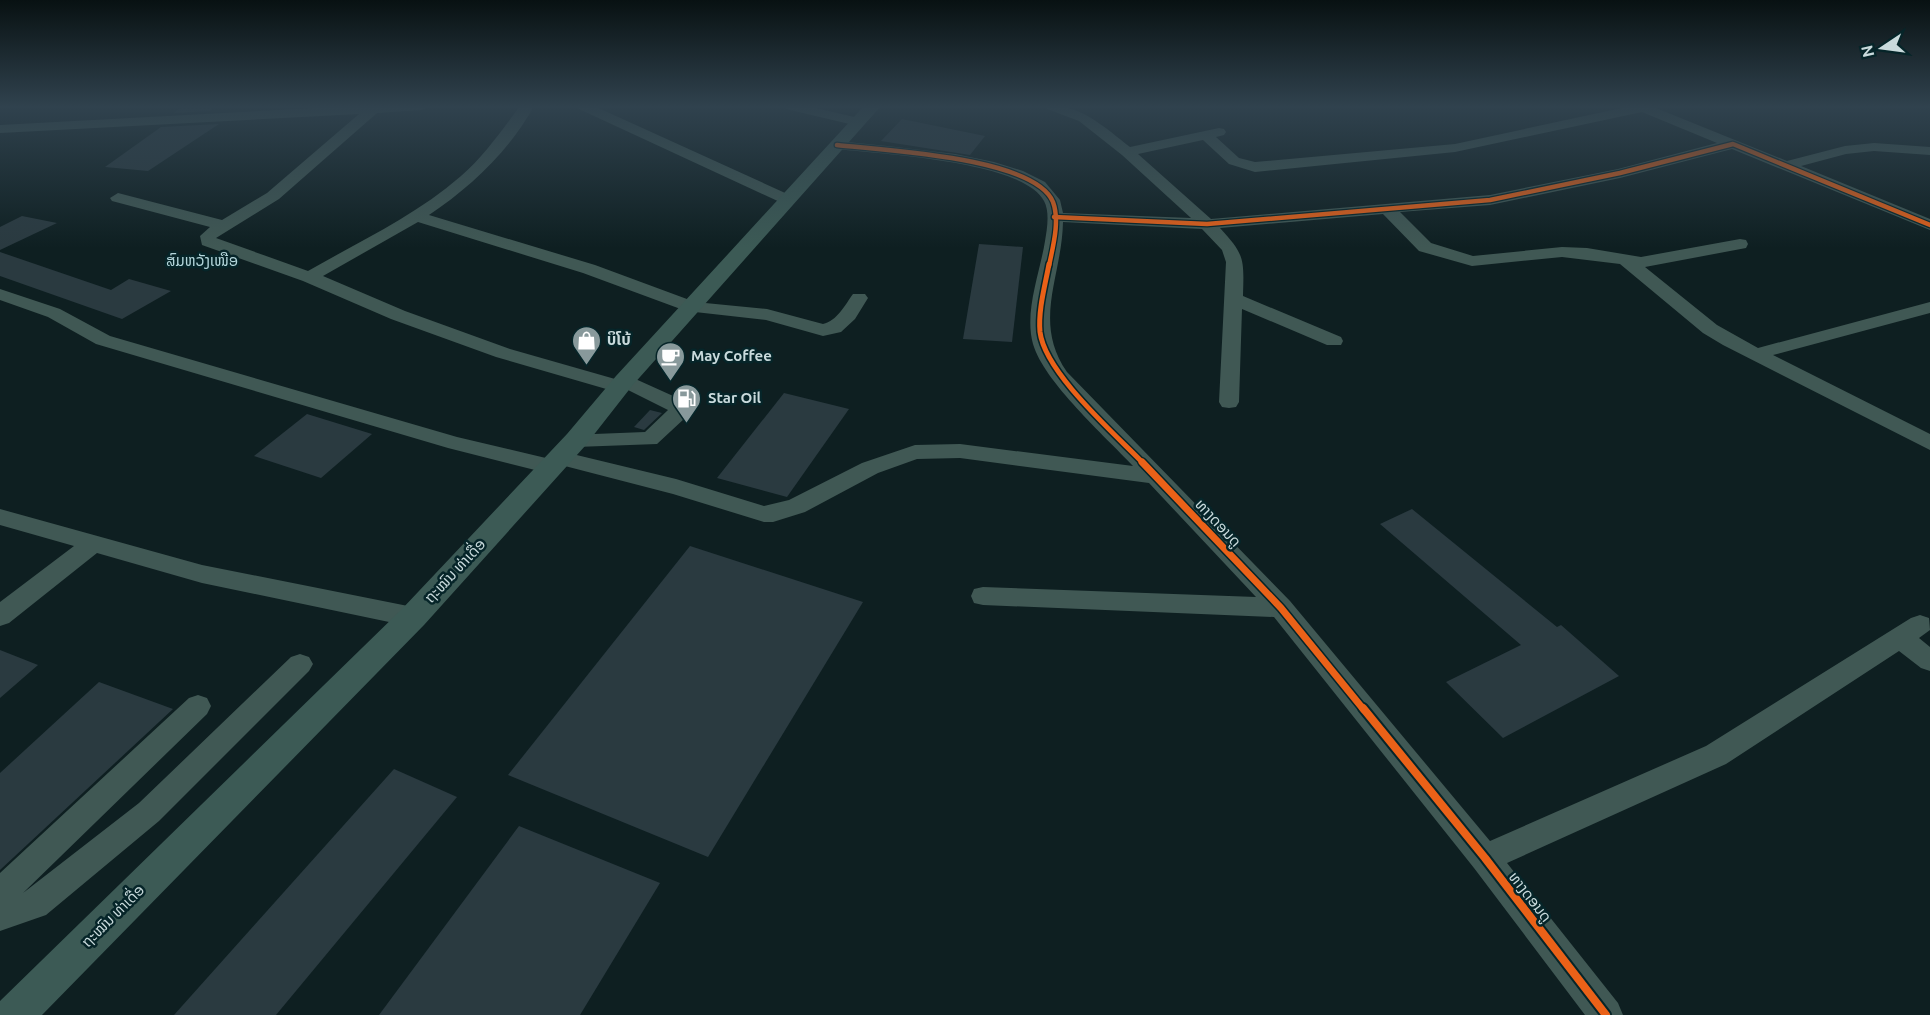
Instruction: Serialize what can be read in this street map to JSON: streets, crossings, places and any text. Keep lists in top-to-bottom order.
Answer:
{
  "streets": {
    "main road": ["ຖະໝົນ ທ່າເດື່ອ"],
    "street": ["ທາງດອນດູ"]
  },
  "districts": ["ສົມຫວັງເໜືອ"],
  "places": {
    "shop": ["ບິໂບ້"],
    "cafe": ["May Coffee"],
    "fuel station": ["Star Oil"]
  },
  "north": "left"
}
